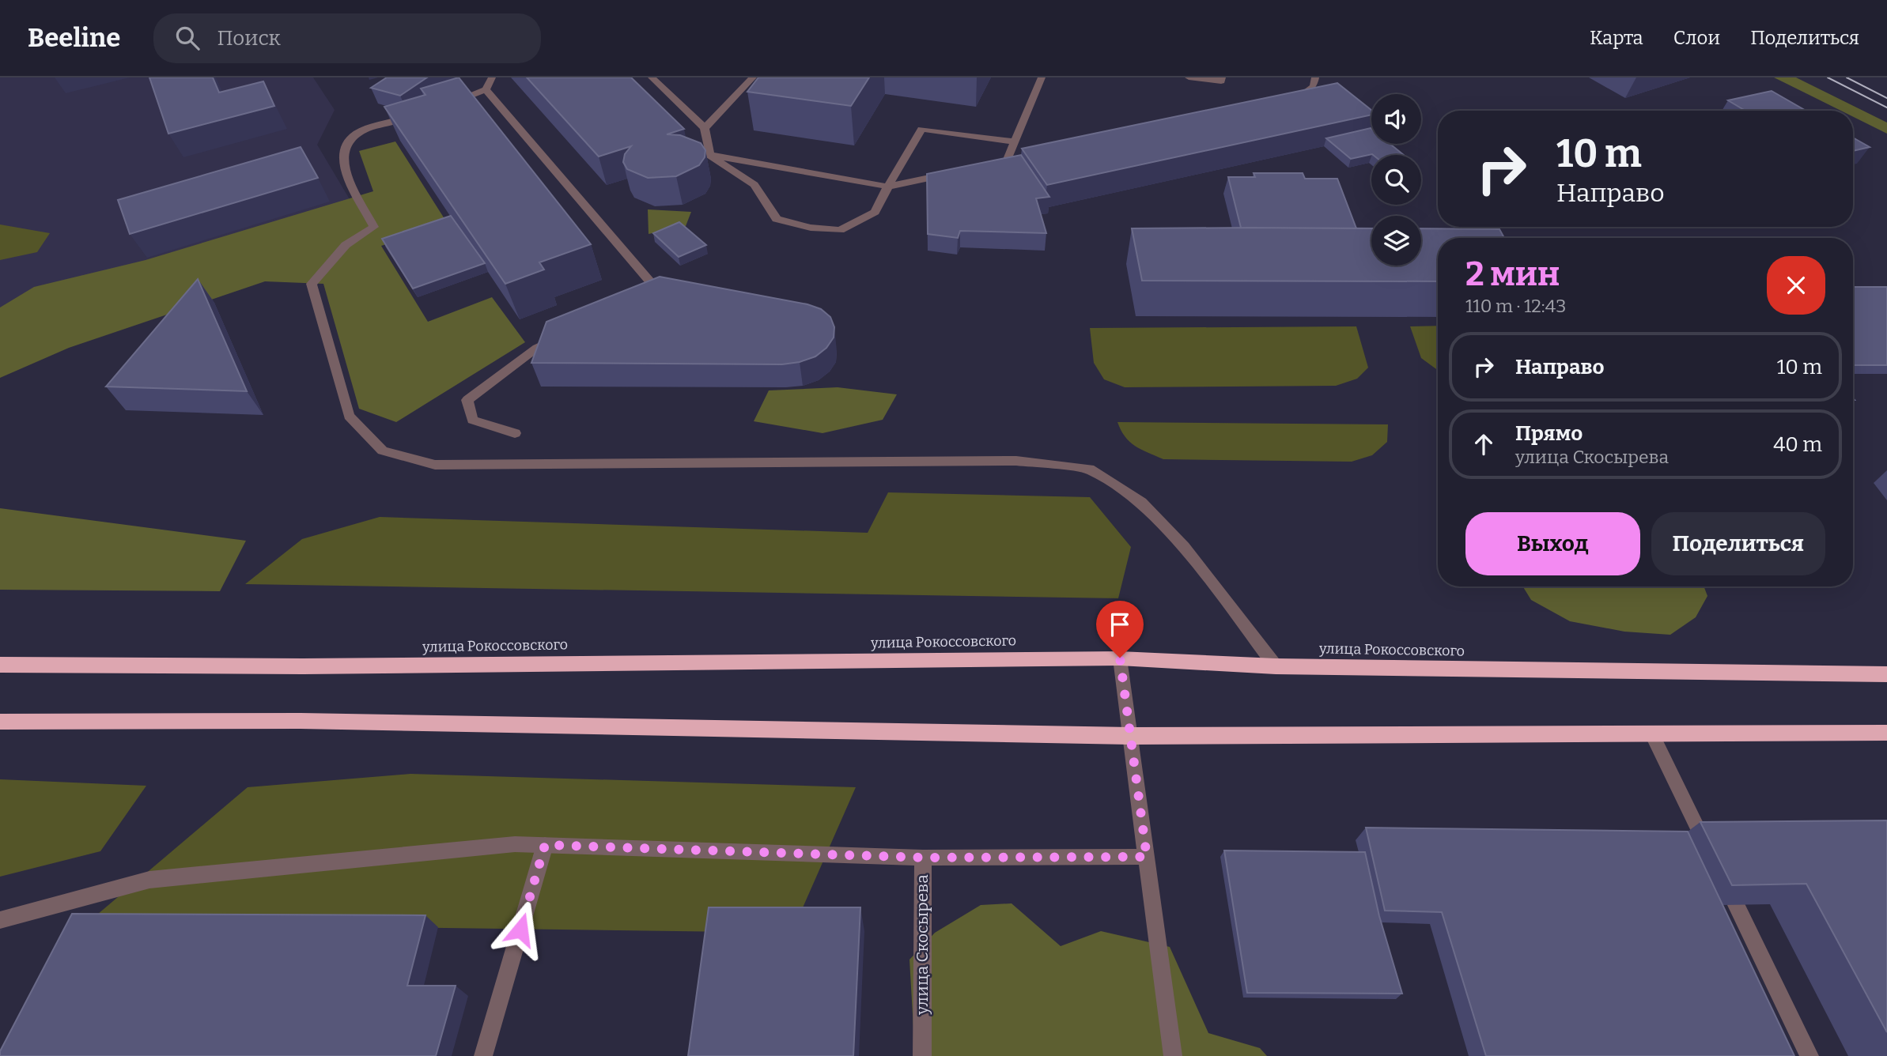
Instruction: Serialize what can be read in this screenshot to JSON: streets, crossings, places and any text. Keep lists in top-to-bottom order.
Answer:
{
  "streets": {
    "highway": ["улица Рокоссовского"],
    "street": ["улица Скосырева"]
  },
  "page": {
    "header": "Beeline",
    "search": "Поиск",
    "nav": ["Карта", "Слои", "Поделиться"],
    "turn": ["10 m", "Направо"],
    "heading": ["2 мин", "110 m · 12:43"],
    "list": [
      {
        "name": "Направо",
        "value": "10 m"
      },
      {
        "name": "Прямо",
        "note": "улица Скосырева",
        "value": "40 m"
      }
    ],
    "buttons": ["Выход", "Поделиться"]
  }
}
